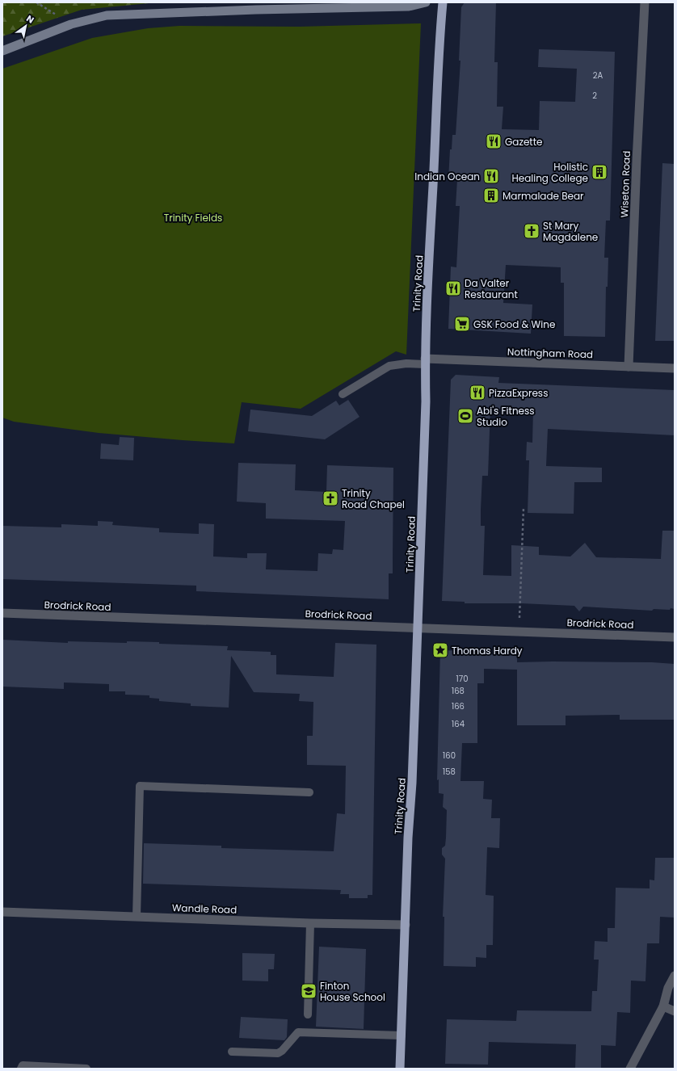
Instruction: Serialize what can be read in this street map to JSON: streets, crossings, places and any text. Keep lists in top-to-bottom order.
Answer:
{
  "streets": {
    "highway": ["Trinity Road"],
    "street": [
      "Wiseton Road",
      "Nottingham Road",
      "Brodrick Road",
      "Wandle Road"
    ]
  },
  "crossings": [
    ["Wiseton Road", "Nottingham Road"],
    ["Trinity Road", "Nottingham Road"],
    ["Trinity Road", "Brodrick Road"],
    ["Trinity Road", "Wandle Road"]
  ],
  "parks": ["Trinity Fields"],
  "places": {
    "restaurant": [
      "Gazette",
      "Indian Ocean",
      "Da Valter Restaurant",
      "PizzaExpress"
    ],
    "building": ["Holistic Healing College", "Marmalade Bear"],
    "church": ["St Mary Magdalene", "Trinity Road Chapel"],
    "supermarket": ["GSK Food & Wine"],
    "sports": ["Abi's Fitness Studio"],
    "place": ["Thomas Hardy"],
    "school or university": ["Finton House School"]
  },
  "house_numbers": [
    "2A",
    "2",
    "170",
    "168",
    "166",
    "164",
    "160",
    "158"
  ],
  "north": "top right"
}
